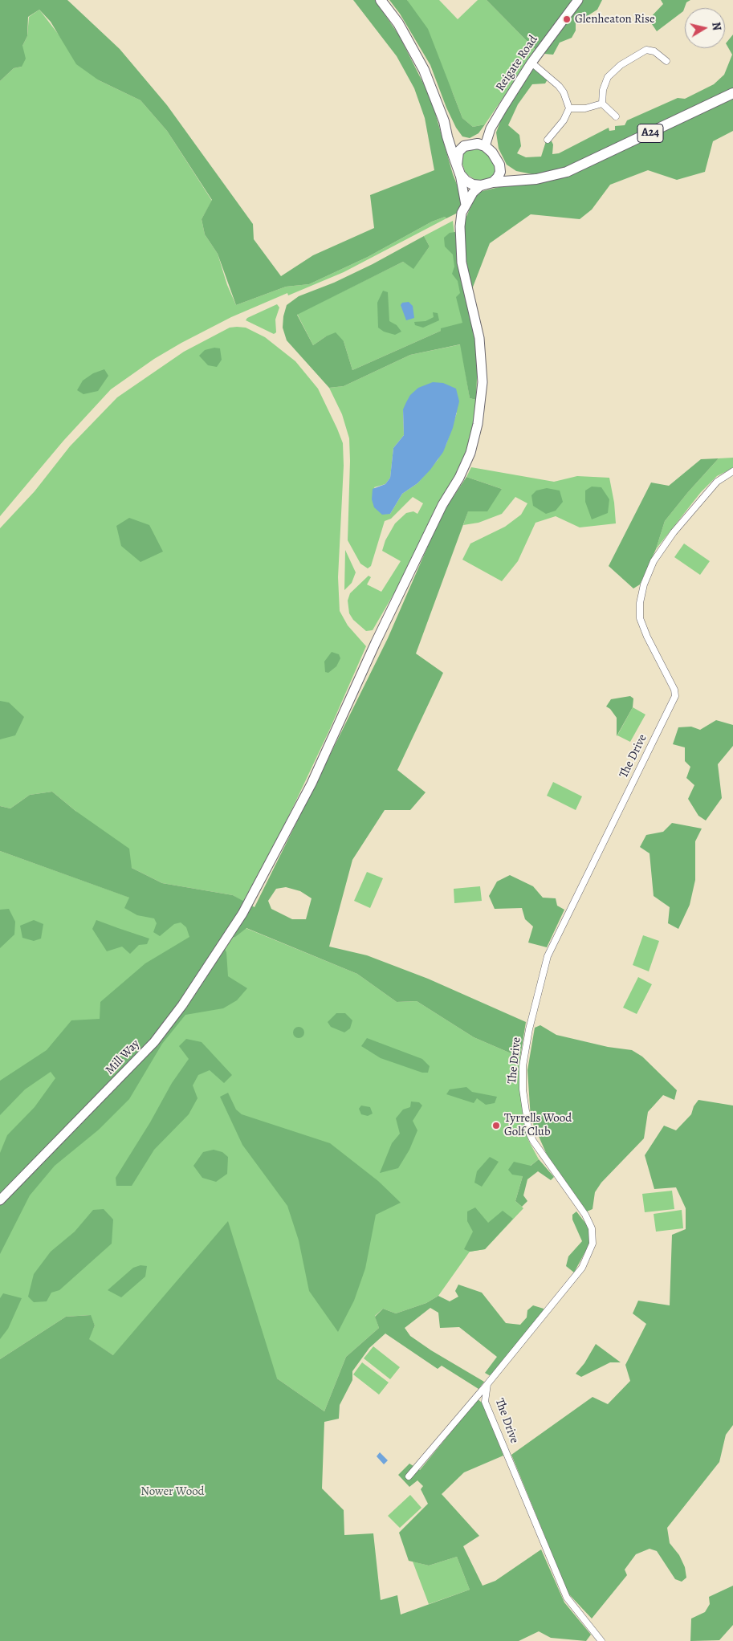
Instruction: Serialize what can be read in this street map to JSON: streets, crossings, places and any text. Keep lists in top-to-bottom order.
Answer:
{
  "streets": {
    "highway": ["A24"],
    "main road": ["Reigate Road", "Mill Way"],
    "street": ["The Drive"]
  },
  "crossings": [
    ["Reigate Road", "A24"]
  ],
  "parks": ["Nower Wood"],
  "places": ["Glenheaton Rise", "Tyrrells Wood Golf Club"],
  "north": "right"
}
